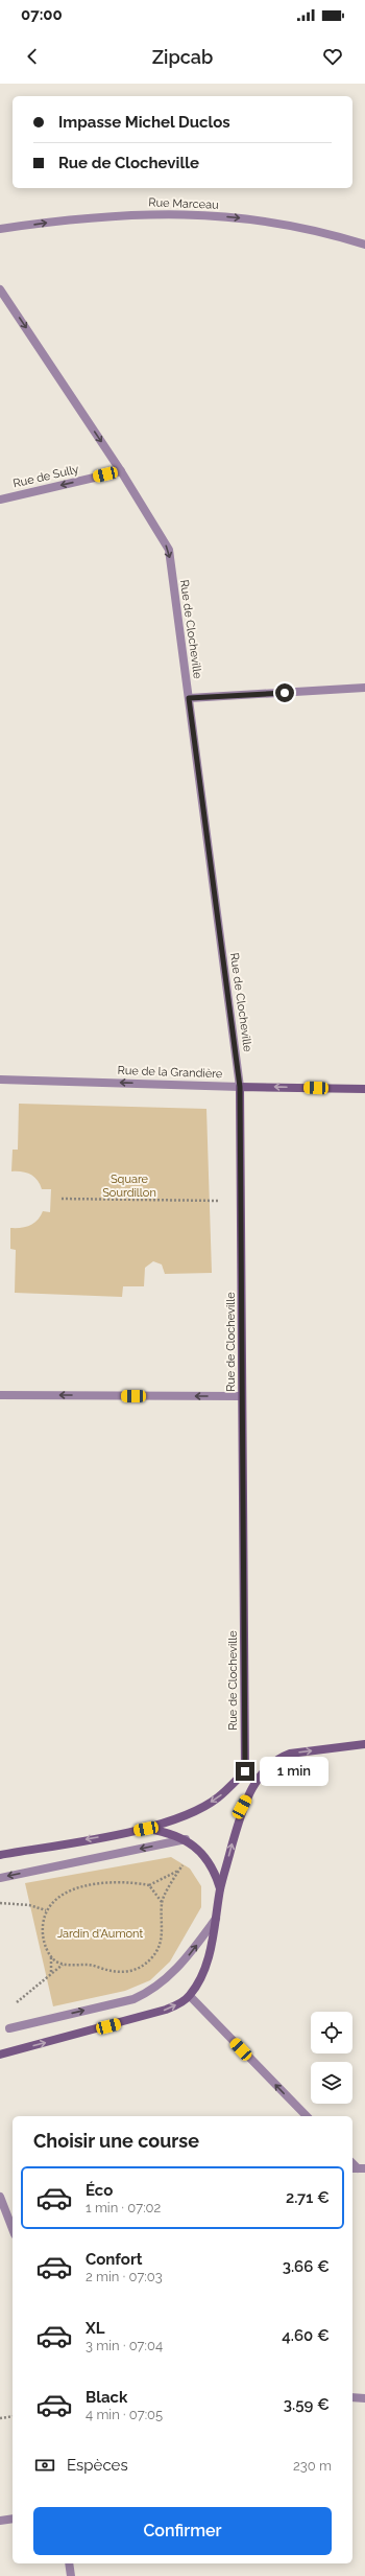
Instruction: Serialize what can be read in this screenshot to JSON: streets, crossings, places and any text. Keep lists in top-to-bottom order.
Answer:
{
  "streets": {
    "main road": ["Rue de Clocheville", "Rue de la Grandière"],
    "street": ["Rue Marceau", "Rue de Sully"]
  },
  "crossings": [
    ["Rue de Sully", "Rue de Clocheville"],
    ["Rue de Clocheville", "Rue de la Grandière"]
  ],
  "one_way": ["Rue Marceau", "Rue de Sully", "Rue de la Grandière"],
  "parks": ["Square Sourdillon", "Jardin d'Aumont"],
  "page": {
    "status": "07:00",
    "header": "Zipcab",
    "banner": ["Impasse Michel Duclos", "Rue de Clocheville"],
    "bubble": "1 min",
    "heading": "Choisir une course",
    "list": [
      {
        "name": "Éco",
        "note": "1 min · 07:02",
        "value": "2.71 €"
      },
      {
        "name": "Confort",
        "note": "2 min · 07:03",
        "value": "3.66 €"
      },
      {
        "name": "XL",
        "note": "3 min · 07:04",
        "value": "4.60 €"
      },
      {
        "name": "Black",
        "note": "4 min · 07:05",
        "value": "3.59 €"
      }
    ],
    "pay": ["Espèces", "230 m"],
    "buttons": "Confirmer"
  }
}
